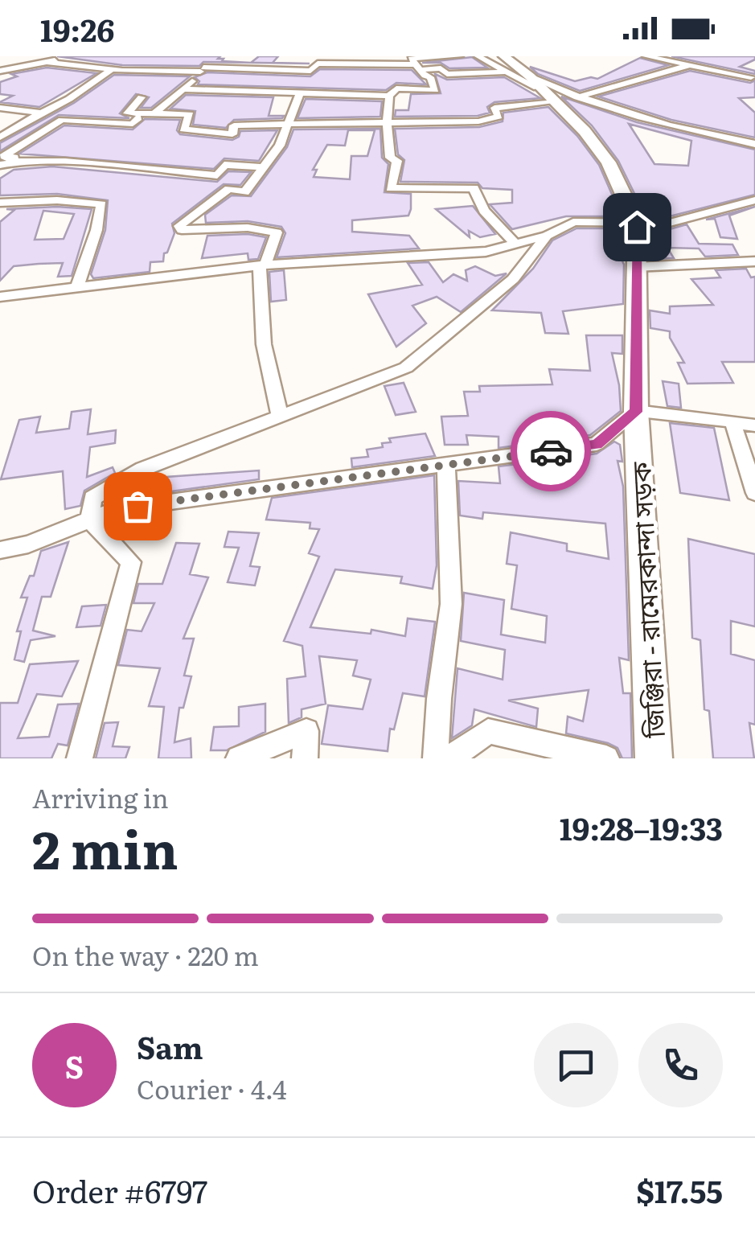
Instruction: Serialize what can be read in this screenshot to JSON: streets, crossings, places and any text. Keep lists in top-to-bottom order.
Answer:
{
  "streets": {
    "main road": ["জিঞ্জিরা - রামেরকান্দা সড়ক"]
  },
  "page": {
    "status": "19:26",
    "heading": ["2 min", "Arriving in", "19:28–19:33"],
    "panel": [
      "Sam",
      "Courier · 4.4",
      "Order #6797",
      "$17.55"
    ],
    "bar": "On the way · 220 m",
    "round": "S"
  }
}
